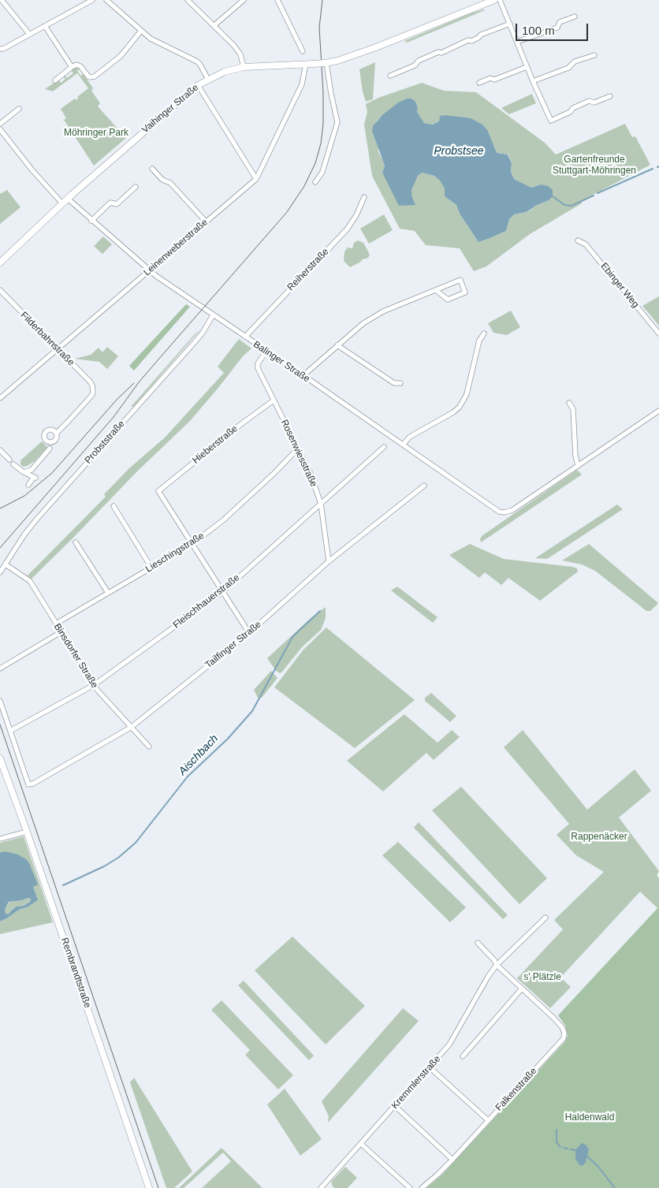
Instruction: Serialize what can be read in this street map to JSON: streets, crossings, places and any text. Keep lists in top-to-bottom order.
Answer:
{
  "streets": {
    "main road": ["Vaihinger Straße", "Rembrandtstraße"],
    "street": [
      "Leinenweberstraße",
      "Reiherstraße",
      "Ebinger Weg",
      "Filderbahnstraße",
      "Balinger Straße",
      "Probststraße",
      "Hieberstraße",
      "Rosenwiesstraße",
      "Lieschingstraße",
      "Fleischhauerstraße",
      "Tailfinger Straße",
      "Binsdorfer Straße",
      "Kremmlerstraße",
      "Falkenstraße"
    ]
  },
  "crossings": [
    ["Vaihinger Straße", "Leinenweberstraße"],
    ["Vaihinger Straße", "Balinger Straße"],
    ["Leinenweberstraße", "Filderbahnstraße"],
    ["Leinenweberstraße", "Balinger Straße"],
    ["Reiherstraße", "Balinger Straße"],
    ["Balinger Straße", "Probststraße"],
    ["Balinger Straße", "Rosenwiesstraße"],
    ["Probststraße", "Binsdorfer Straße"],
    ["Hieberstraße", "Rosenwiesstraße"],
    ["Hieberstraße", "Lieschingstraße"],
    ["Rosenwiesstraße", "Lieschingstraße"],
    ["Rosenwiesstraße", "Fleischhauerstraße"],
    ["Rosenwiesstraße", "Tailfinger Straße"],
    ["Lieschingstraße", "Binsdorfer Straße"],
    ["Fleischhauerstraße", "Tailfinger Straße"],
    ["Fleischhauerstraße", "Binsdorfer Straße"],
    ["Tailfinger Straße", "Binsdorfer Straße"]
  ],
  "water": ["Probstsee", "Aischbach"],
  "parks": [
    "Möhringer Park",
    "Gartenfreunde Stuttgart-Möhringen",
    "Rappenäcker",
    "s' Plätzle",
    "Haldenwald"
  ],
  "scale_bar": "100 m"
}
